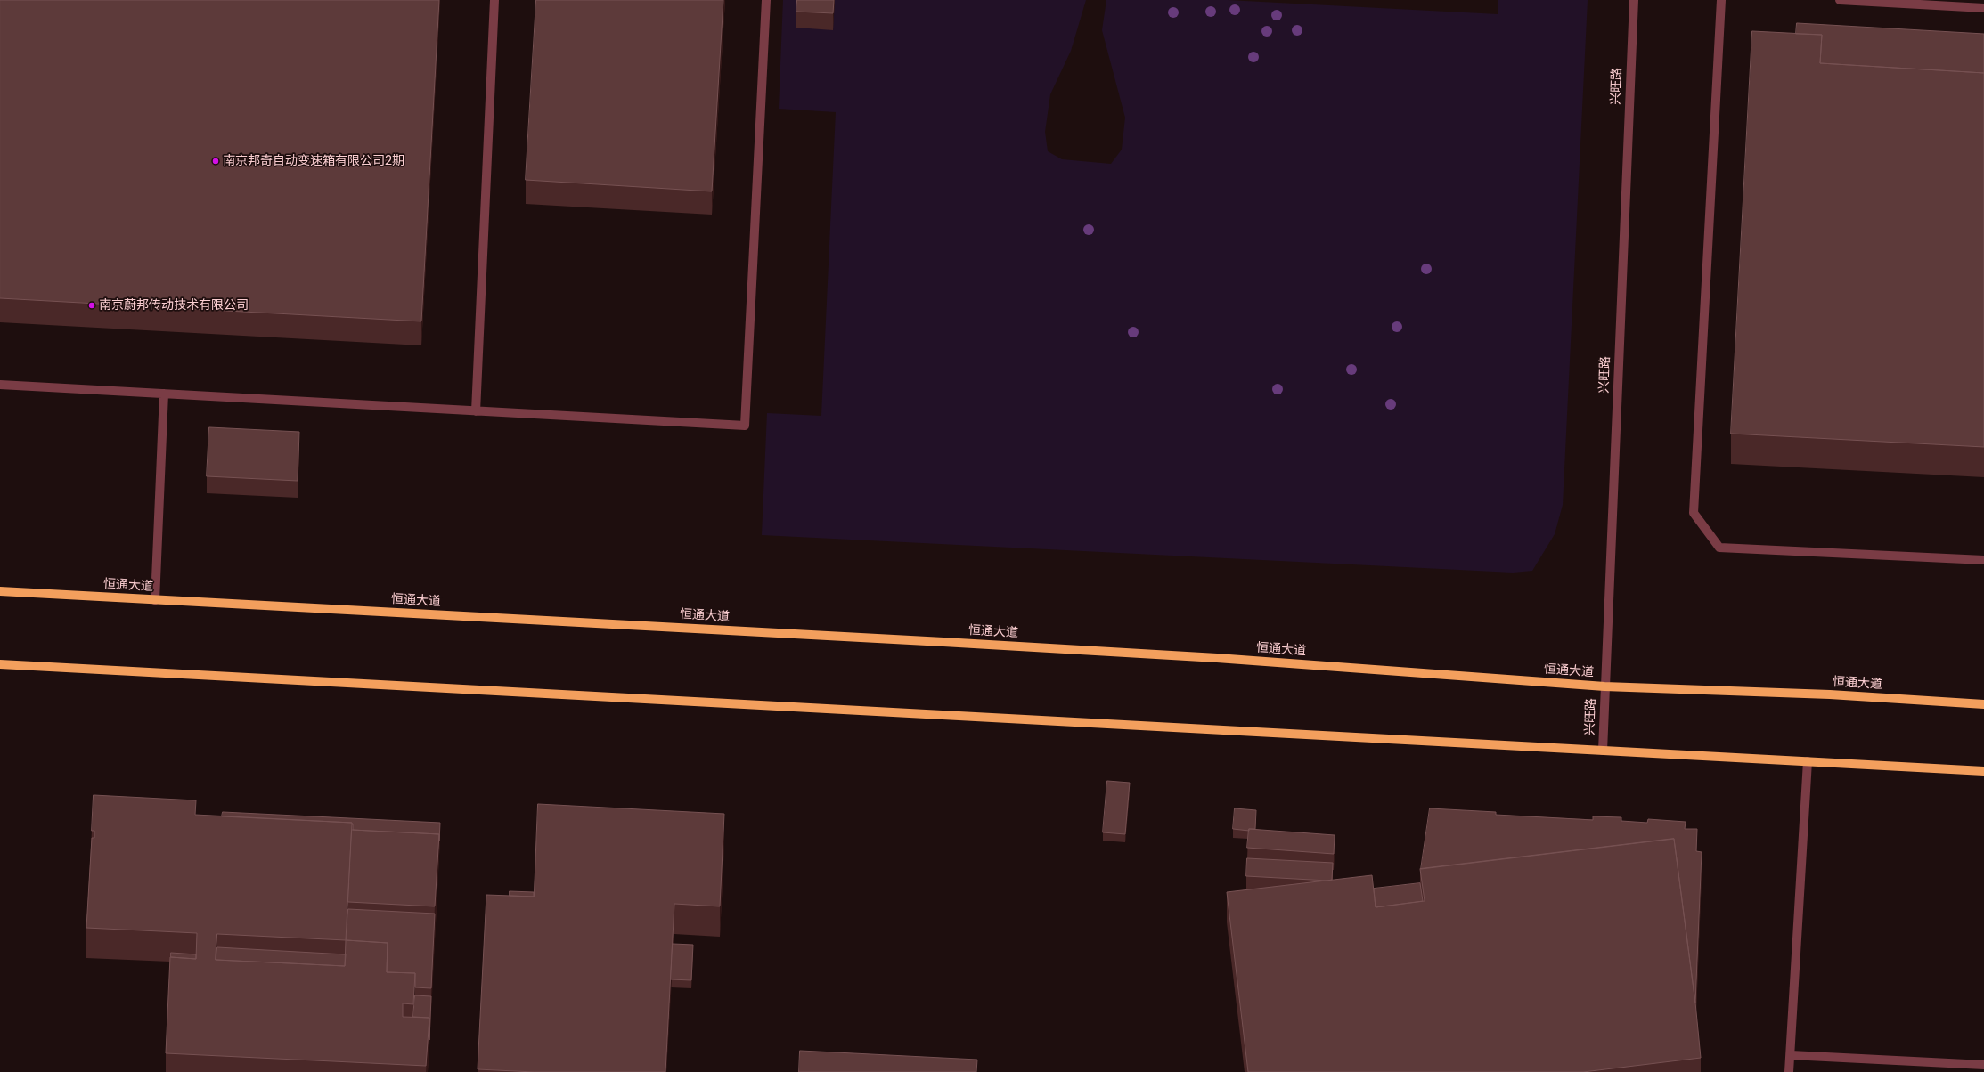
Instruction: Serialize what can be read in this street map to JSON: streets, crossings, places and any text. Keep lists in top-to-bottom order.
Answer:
{
  "streets": {
    "main road": ["恒通大道"],
    "street": ["兴旺路"]
  },
  "crossings": [
    ["兴旺路", "恒通大道"]
  ],
  "places": ["南京邦奇自动变速箱有限公司2期", "南京蔚邦传动技术有限公司"]
}
